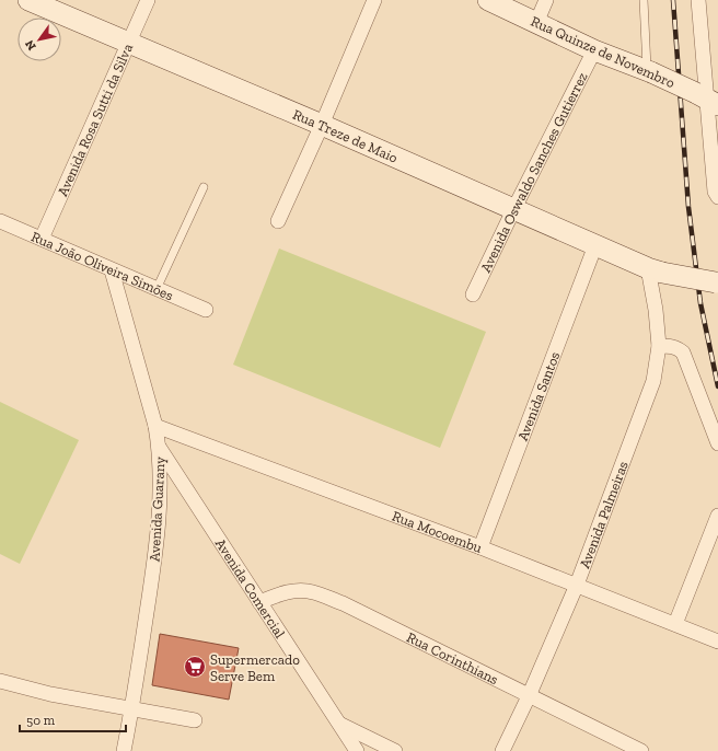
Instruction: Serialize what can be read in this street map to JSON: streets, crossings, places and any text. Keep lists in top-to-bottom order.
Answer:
{
  "streets": {
    "main road": ["Rua Quinze de Novembro", "Rua Treze de Maio"],
    "street": [
      "Avenida Rosa Sutti da Silva",
      "Avenida Oswaldo Sanches Gutierrez",
      "Rua João Oliveira Simões",
      "Avenida Santos",
      "Avenida Guarany",
      "Avenida Palmeiras",
      "Rua Mocoembu",
      "Avenida Comercial",
      "Rua Corinthians"
    ]
  },
  "crossings": [
    ["Rua Quinze de Novembro", "Avenida Oswaldo Sanches Gutierrez"],
    ["Avenida Rosa Sutti da Silva", "Rua Treze de Maio"],
    ["Avenida Rosa Sutti da Silva", "Rua João Oliveira Simões"],
    ["Rua Treze de Maio", "Avenida Oswaldo Sanches Gutierrez"],
    ["Rua Treze de Maio", "Avenida Santos"],
    ["Rua Treze de Maio", "Avenida Palmeiras"],
    ["Rua João Oliveira Simões", "Avenida Guarany"],
    ["Avenida Santos", "Rua Mocoembu"],
    ["Avenida Guarany", "Rua Mocoembu"],
    ["Avenida Guarany", "Avenida Comercial"],
    ["Avenida Palmeiras", "Rua Mocoembu"],
    ["Avenida Palmeiras", "Rua Corinthians"],
    ["Avenida Comercial", "Rua Corinthians"]
  ],
  "places": {
    "supermarket": ["Supermercado Serve Bem"]
  },
  "scale_bar": "50 m",
  "north": "bottom left"
}
